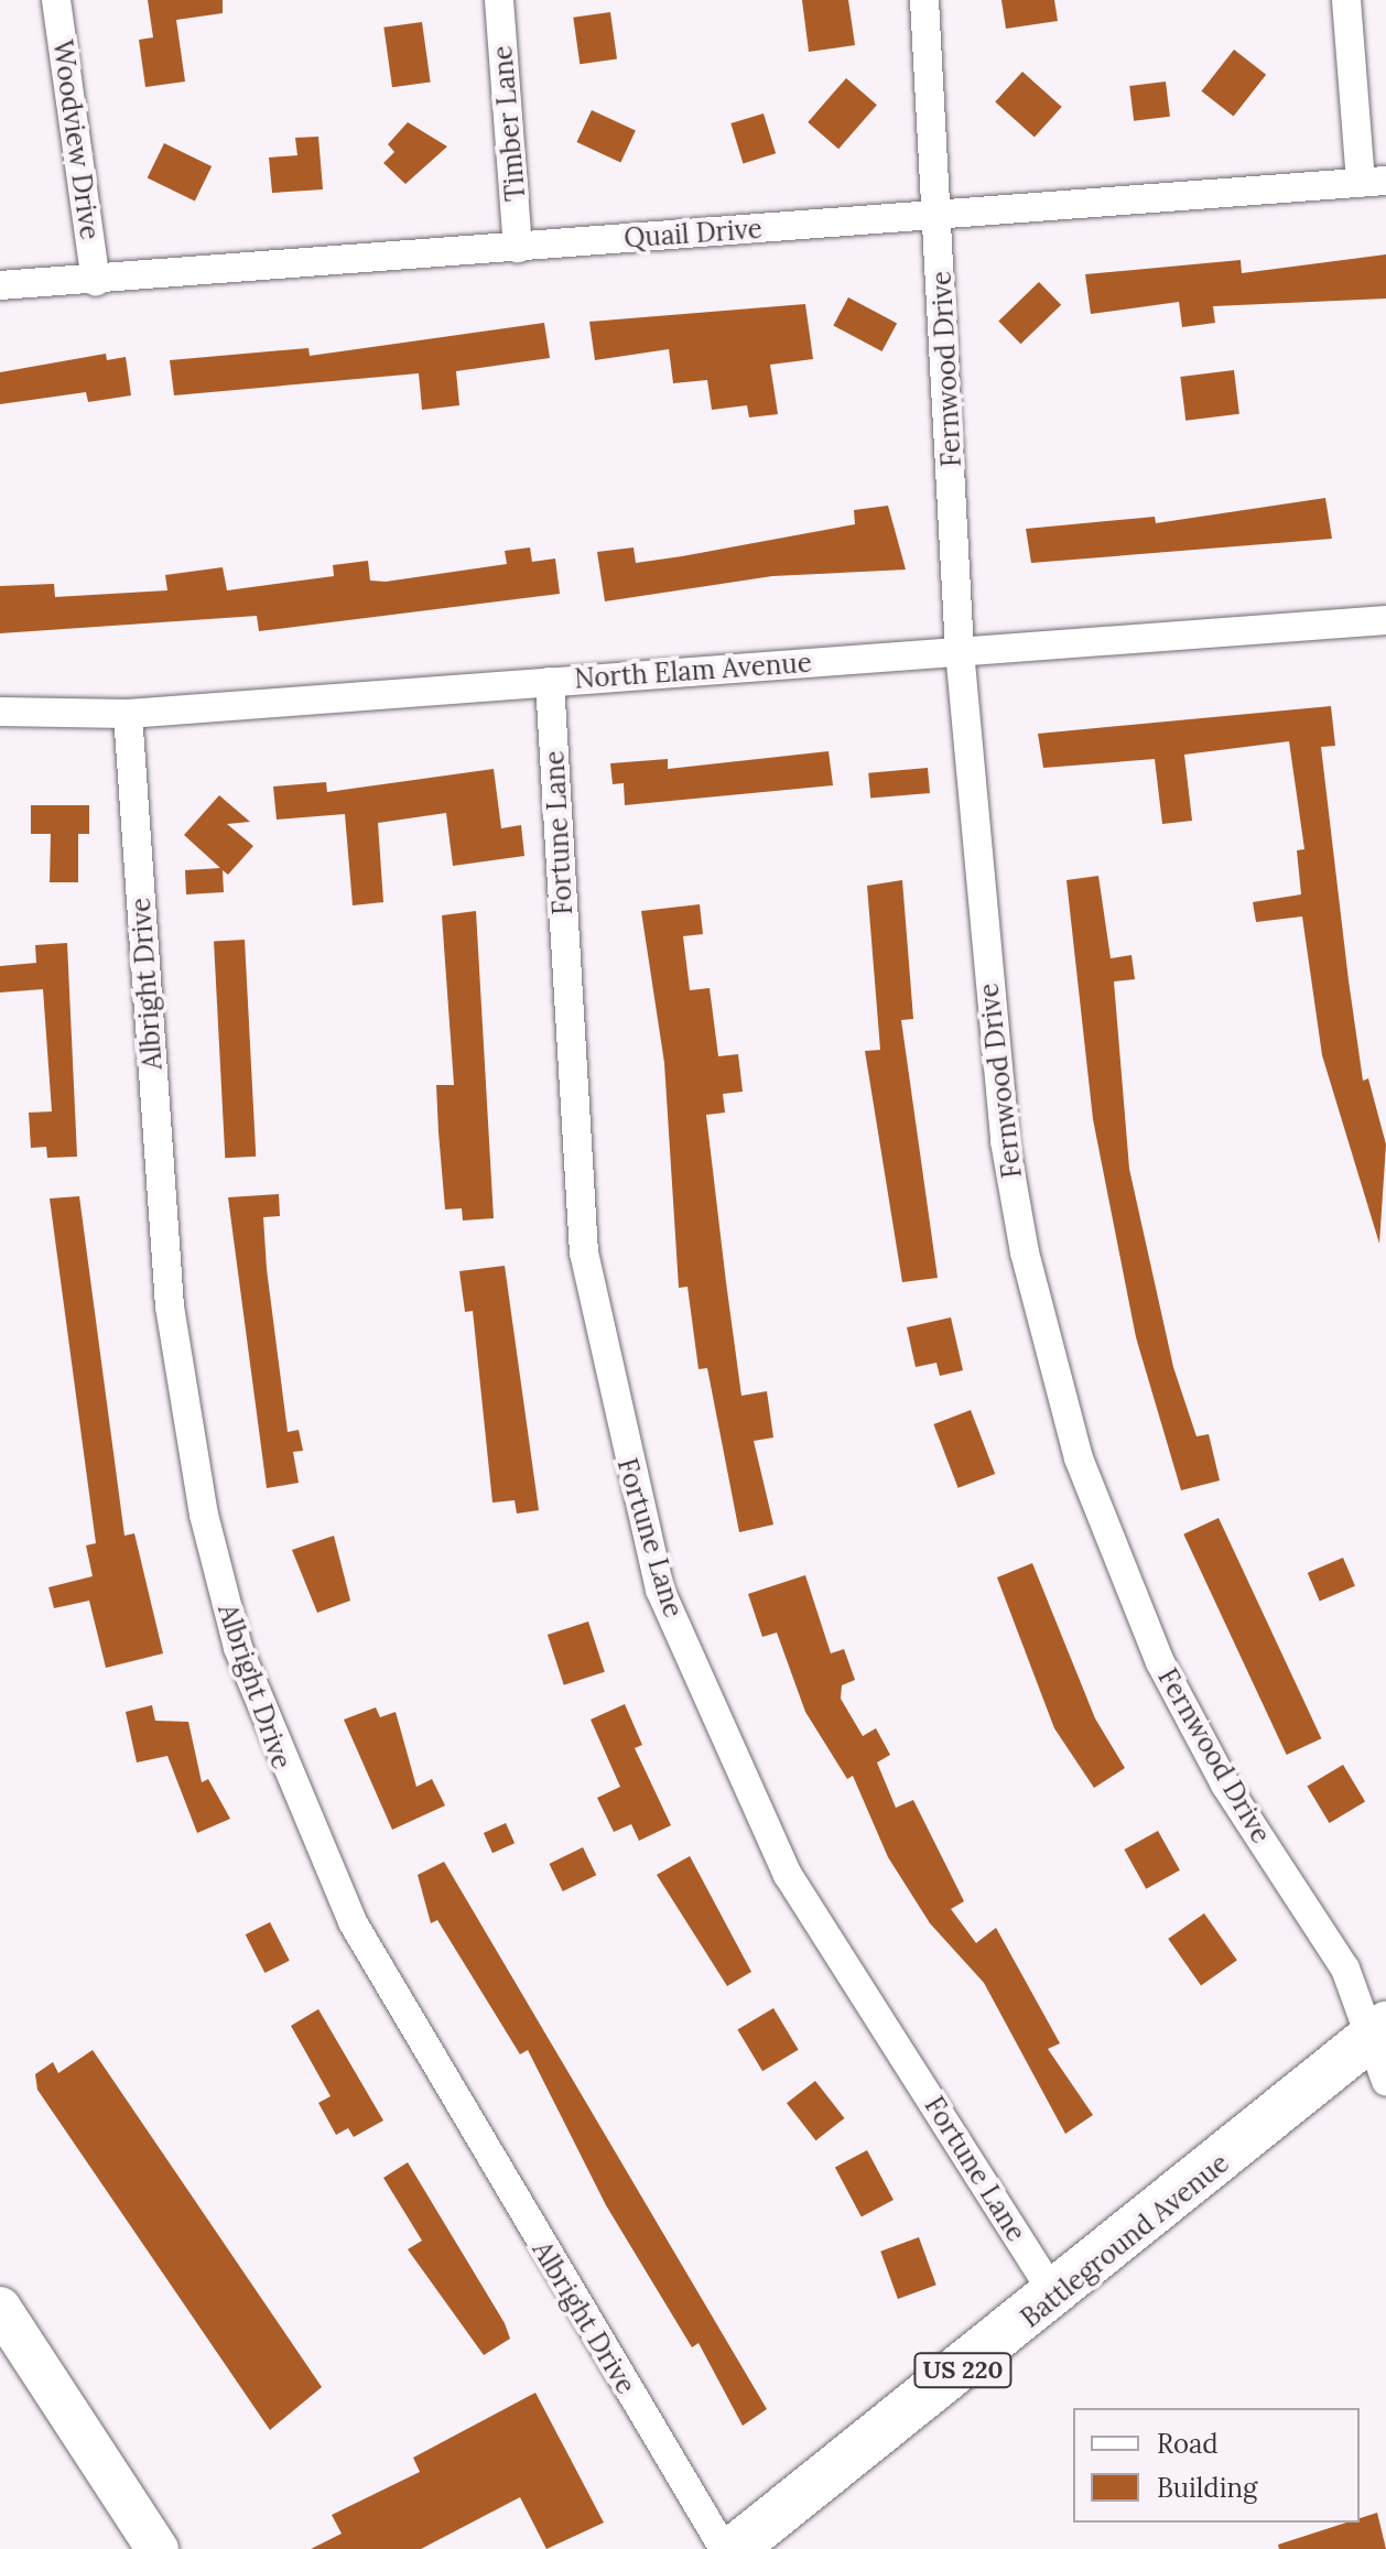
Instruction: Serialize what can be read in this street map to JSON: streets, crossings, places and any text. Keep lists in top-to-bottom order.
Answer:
{
  "streets": {
    "main road": ["Battleground Avenue", "US 220"],
    "street": [
      "Timber Lane",
      "Woodview Drive",
      "Quail Drive",
      "Fernwood Drive",
      "North Elam Avenue",
      "Fortune Lane",
      "Albright Drive"
    ]
  },
  "crossings": [
    ["Timber Lane", "Quail Drive"],
    ["Woodview Drive", "Quail Drive"],
    ["Quail Drive", "Fernwood Drive"],
    ["Fernwood Drive", "North Elam Avenue"],
    ["Fernwood Drive", "Battleground Avenue"],
    ["North Elam Avenue", "Fortune Lane"],
    ["North Elam Avenue", "Albright Drive"],
    ["Fortune Lane", "Battleground Avenue"]
  ],
  "legend": ["Road", "Building"]
}
